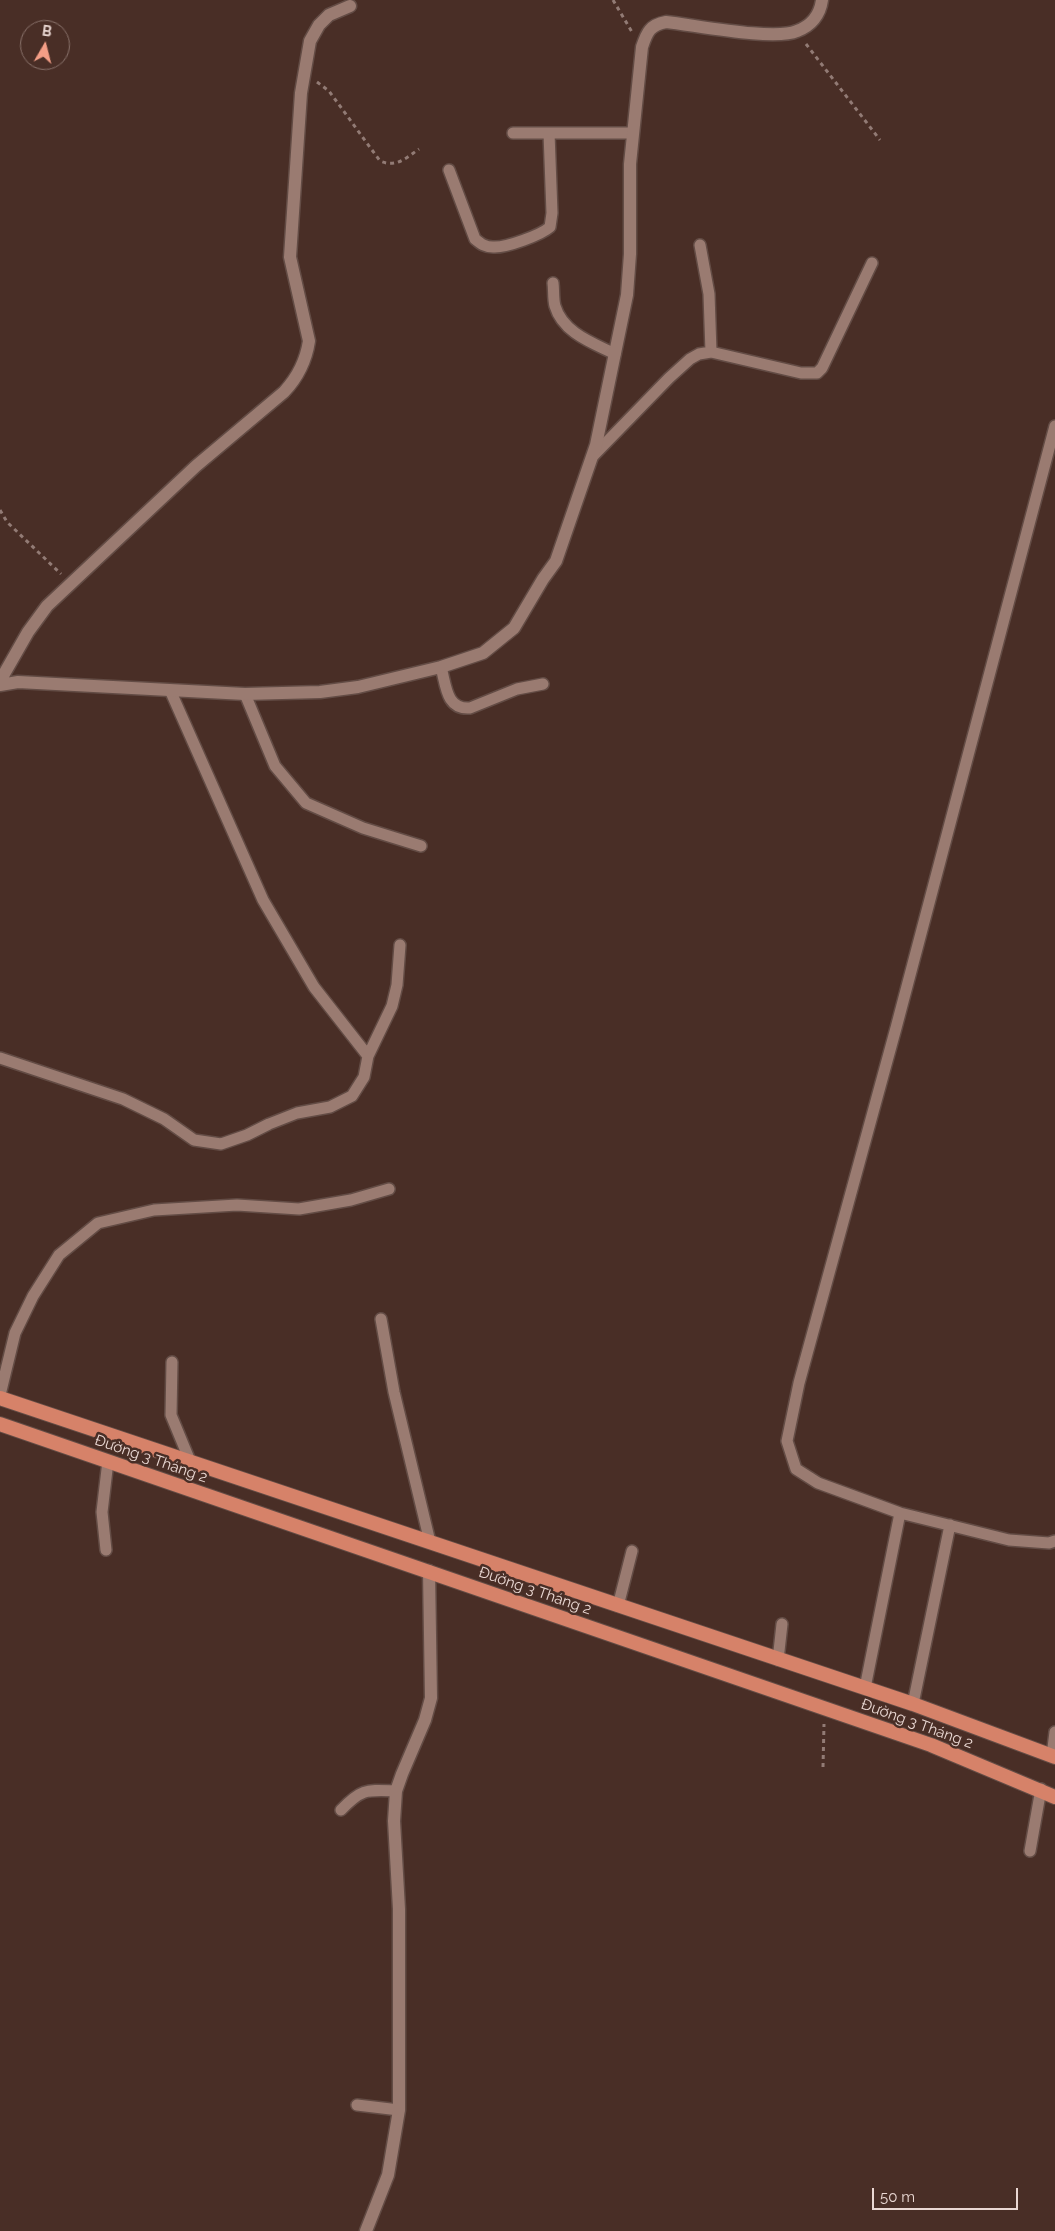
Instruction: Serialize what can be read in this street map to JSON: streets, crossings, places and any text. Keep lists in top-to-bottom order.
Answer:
{
  "streets": {
    "highway": ["Đường 3 Tháng 2"]
  },
  "scale_bar": "50 m",
  "north": "top"
}
